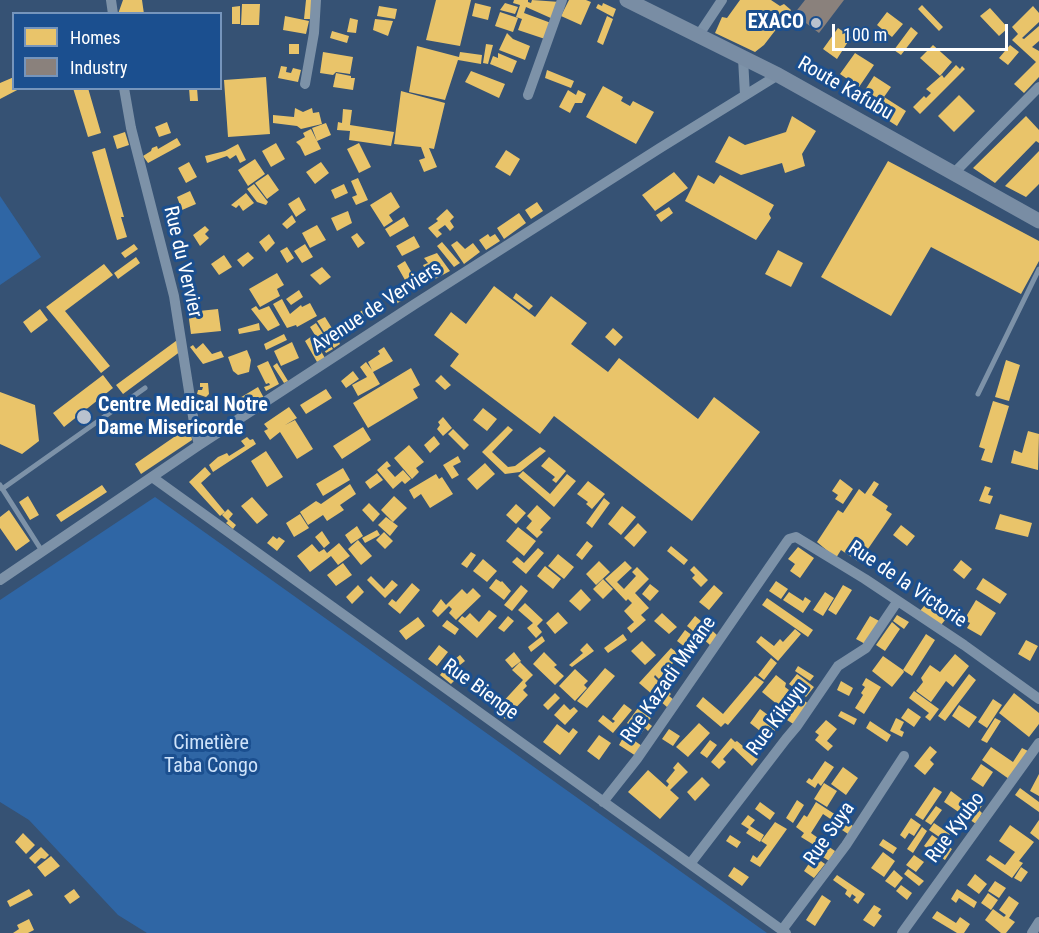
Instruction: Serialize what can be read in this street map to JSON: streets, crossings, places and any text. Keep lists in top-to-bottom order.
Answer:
{
  "streets": {
    "main road": ["Route Kafubu"],
    "street": [
      "Rue du Vervier",
      "Avenue de Verviers",
      "Rue de la Victorie",
      "Rue Kazadi Mwane",
      "Rue Bienge",
      "Rue Kikuyu",
      "Rue Kyubo",
      "Rue Suya"
    ]
  },
  "crossings": [
    ["Route Kafubu", "Avenue de Verviers"],
    ["Rue du Vervier", "Avenue de Verviers"],
    ["Avenue de Verviers", "Rue Bienge"],
    ["Rue de la Victorie", "Rue Kazadi Mwane"],
    ["Rue de la Victorie", "Rue Kikuyu"],
    ["Rue Kazadi Mwane", "Rue Bienge"],
    ["Rue Bienge", "Rue Kikuyu"],
    ["Rue Bienge", "Rue Suya"]
  ],
  "parks": ["Cimetière Taba Congo"],
  "places": ["EXACO", "Centre Medical Notre Dame Misericorde"],
  "legend": ["Homes", "Industry"],
  "scale_bar": "100 m"
}
